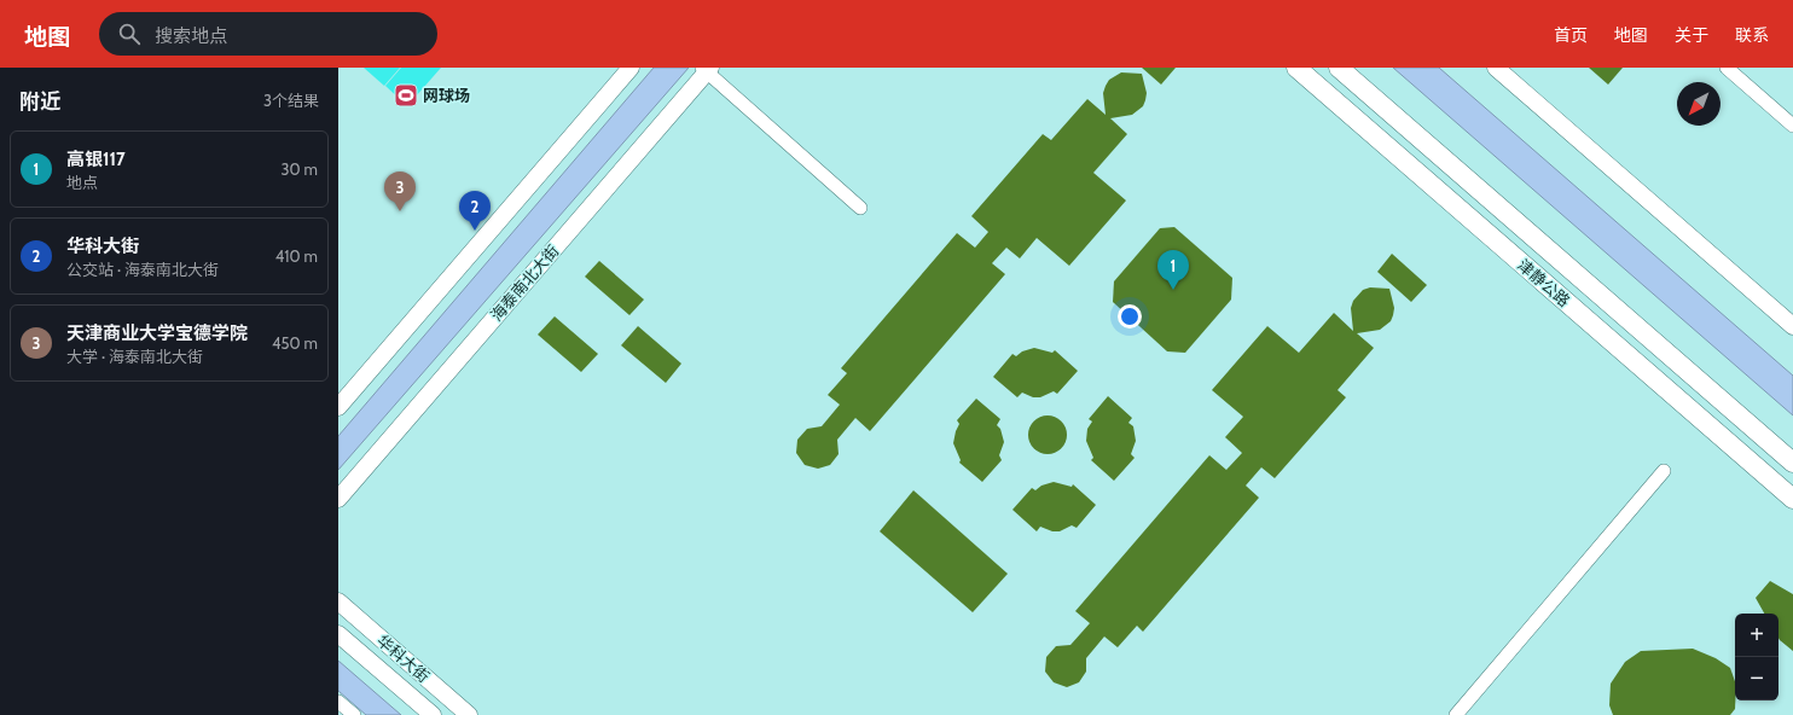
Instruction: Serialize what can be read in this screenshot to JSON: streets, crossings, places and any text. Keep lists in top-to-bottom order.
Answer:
{
  "streets": {
    "highway": ["津静公路"],
    "main road": ["海泰南北大街", "华科大街"]
  },
  "places": {
    "sports": ["网球场"]
  },
  "north": "bottom left",
  "page": {
    "header": "地图",
    "search": "搜索地点",
    "nav": [
      "首页",
      "地图",
      "关于",
      "联系"
    ],
    "heading": ["附近", "3个结果"],
    "list": [
      {
        "mark": "1",
        "name": "高银117",
        "note": "地点",
        "value": "30 m"
      },
      {
        "mark": "2",
        "name": "华科大街",
        "note": "公交站 · 海泰南北大街",
        "value": "410 m"
      },
      {
        "mark": "3",
        "name": "天津商业大学宝德学院",
        "note": "大学 · 海泰南北大街",
        "value": "450 m"
      }
    ],
    "pins": ["3", "2", "1"],
    "map_buttons": ["+", "−"]
  }
}
